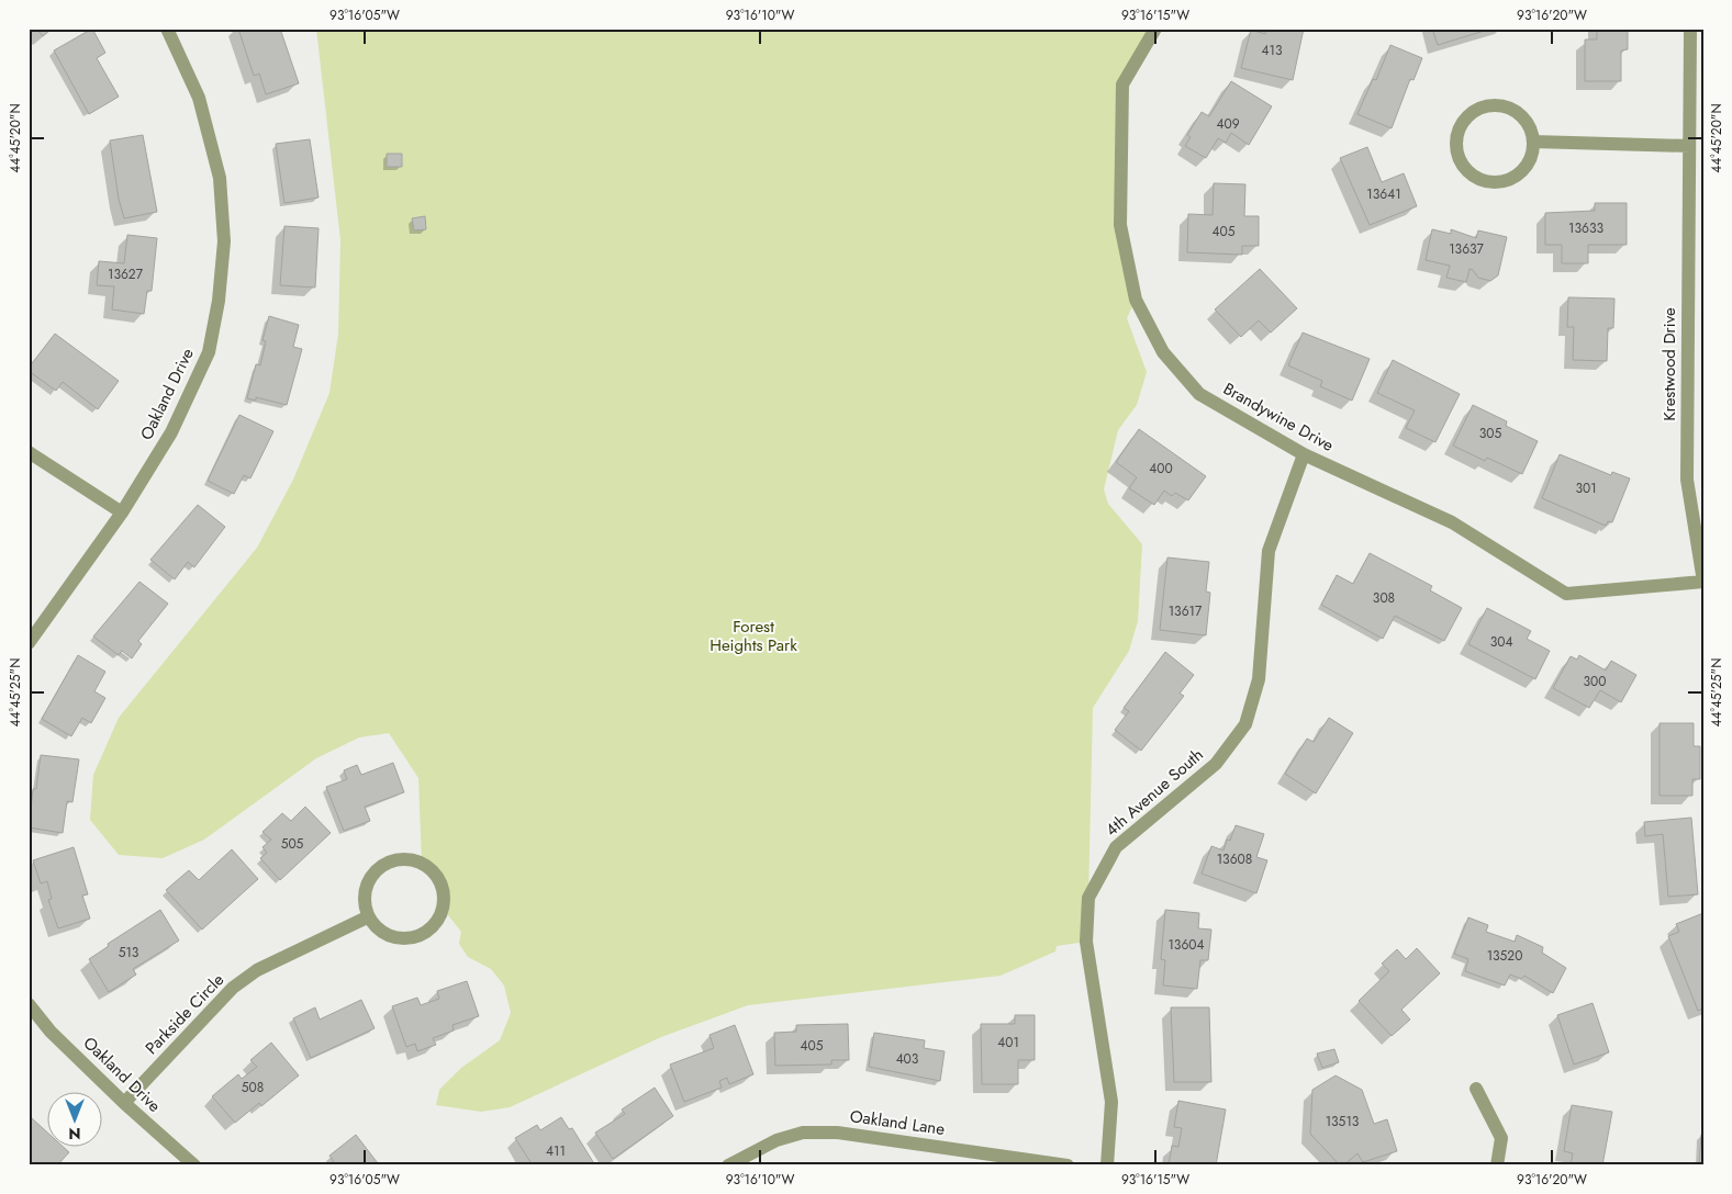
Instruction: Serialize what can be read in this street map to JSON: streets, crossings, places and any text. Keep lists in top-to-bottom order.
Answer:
{
  "streets": {
    "street": [
      "Krestwood Drive",
      "Oakland Drive",
      "Brandywine Drive",
      "4th Avenue South",
      "Parkside Circle",
      "Oakland Lane"
    ]
  },
  "crossings": [
    ["Krestwood Drive", "Brandywine Drive"],
    ["Oakland Drive", "Parkside Circle"],
    ["Brandywine Drive", "4th Avenue South"]
  ],
  "parks": ["Forest Heights Park"],
  "house_numbers": [
    "413",
    "409",
    "13641",
    "13633",
    "405",
    "13637",
    "13627",
    "305",
    "400",
    "301",
    "308",
    "13617",
    "304",
    "300",
    "505",
    "13608",
    "13604",
    "513",
    "13520",
    "401",
    "405",
    "403",
    "508",
    "13513",
    "411"
  ],
  "north": "bottom",
  "coordinates": [
    "93°16'05\"W",
    "93°16'10\"W",
    "93°16'15\"W",
    "93°16'20\"W",
    "44°45'20\"N",
    "44°45'25\"N"
  ]
}
